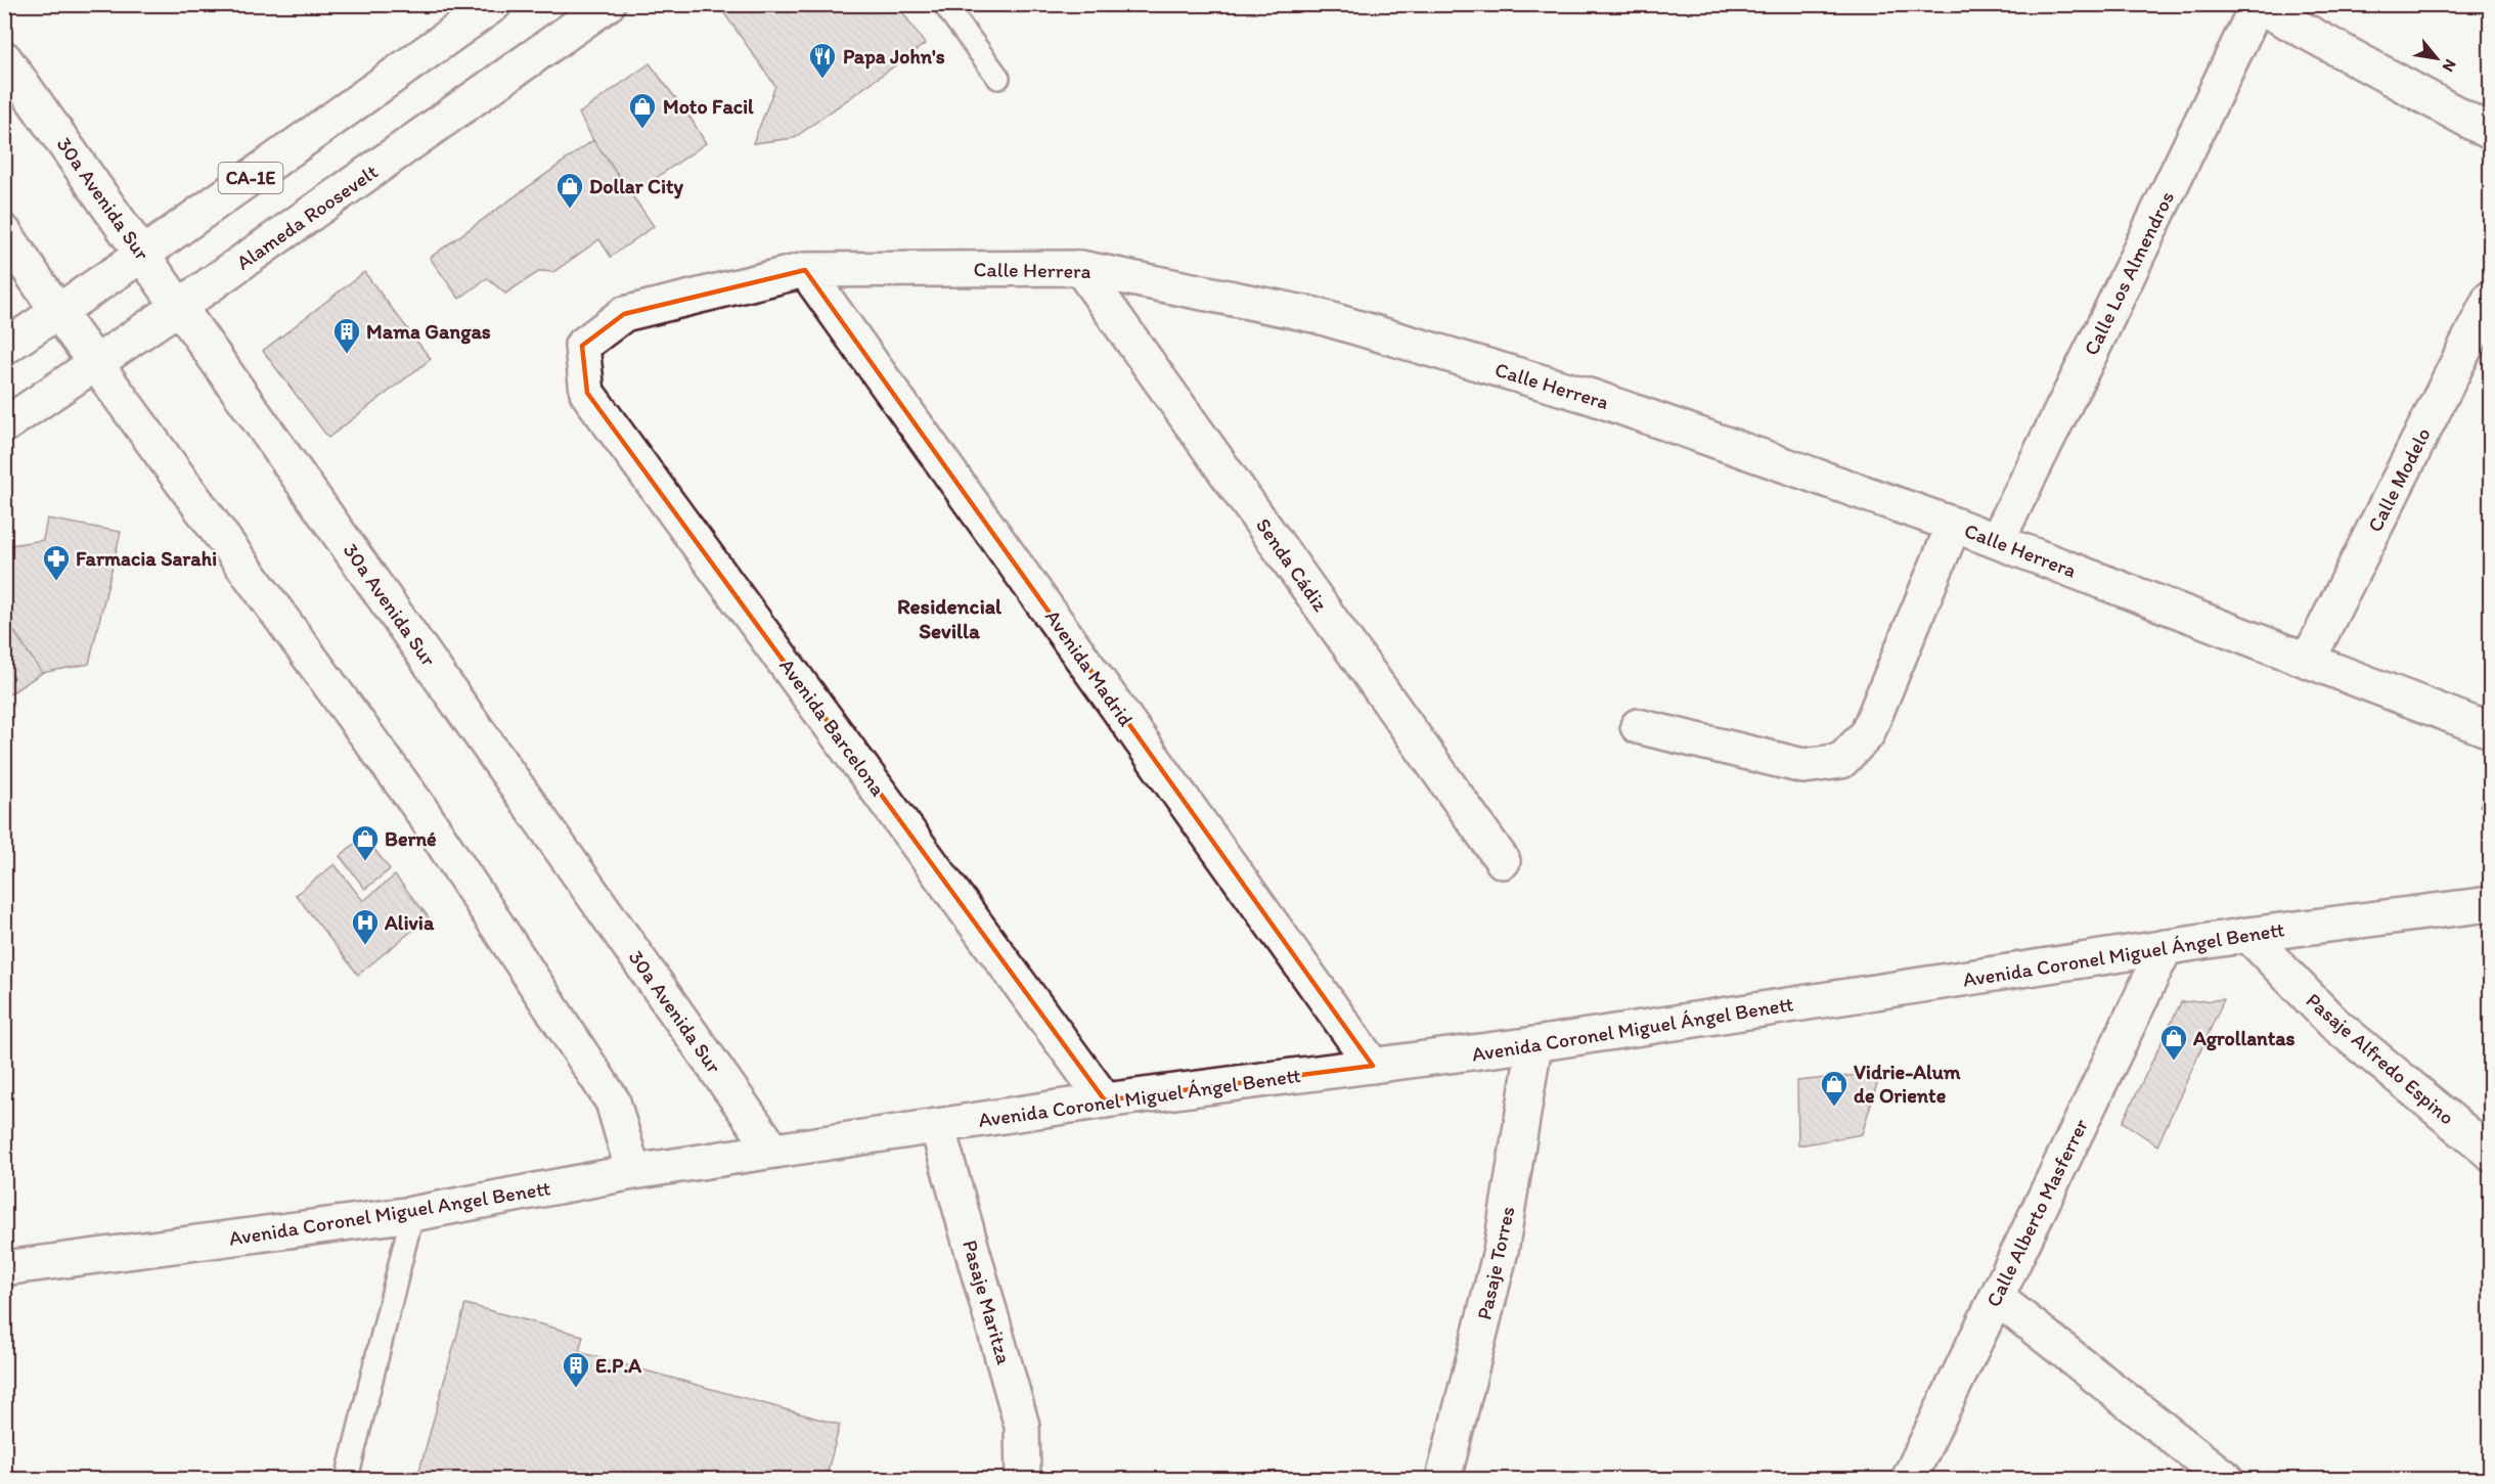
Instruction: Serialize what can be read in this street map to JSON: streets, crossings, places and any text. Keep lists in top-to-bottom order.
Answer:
{
  "streets": {
    "main road": [
      "CA-1E",
      "30a Avenida Sur",
      "Alameda Roosevelt",
      "Calle Herrera",
      "Calle Los Almendros",
      "Calle Modelo",
      "Senda Cádiz",
      "Avenida Madrid",
      "Avenida Barcelona",
      "Avenida Coronel Miguel Ángel Benett",
      "Pasaje Alfredo Espino",
      "Avenida Coronel Miguel Angel Benett",
      "Calle Alberto Masferrer",
      "Pasaje Torres",
      "Pasaje Maritza"
    ]
  },
  "crossings": [
    ["CA-1E", "30a Avenida Sur"],
    ["30a Avenida Sur", "Alameda Roosevelt"],
    ["30a Avenida Sur", "Avenida Coronel Miguel Ángel Benett"],
    ["30a Avenida Sur", "Avenida Coronel Miguel Angel Benett"],
    ["Calle Herrera", "Calle Los Almendros"],
    ["Calle Herrera", "Calle Modelo"],
    ["Calle Herrera", "Senda Cádiz"],
    ["Calle Herrera", "Avenida Madrid"],
    ["Calle Herrera", "Avenida Barcelona"],
    ["Avenida Madrid", "Avenida Coronel Miguel Ángel Benett"],
    ["Avenida Barcelona", "Avenida Coronel Miguel Ángel Benett"],
    ["Avenida Coronel Miguel Ángel Benett", "Pasaje Alfredo Espino"],
    ["Avenida Coronel Miguel Ángel Benett", "Avenida Coronel Miguel Angel Benett"],
    ["Avenida Coronel Miguel Ángel Benett", "Calle Alberto Masferrer"],
    ["Avenida Coronel Miguel Ángel Benett", "Pasaje Torres"],
    ["Avenida Coronel Miguel Ángel Benett", "Pasaje Maritza"]
  ],
  "districts": ["Residencial Sevilla"],
  "places": {
    "restaurant": ["Papa John's"],
    "shop": [
      "Moto Facil",
      "Dollar City",
      "Berné",
      "Agrollantas",
      "Vidrie-Alum de Oriente"
    ],
    "building": ["Mama Gangas", "E.P.A"],
    "pharmacy": ["Farmacia Sarahi"],
    "hospital": ["Alivia"]
  },
  "north": "bottom right"
}
